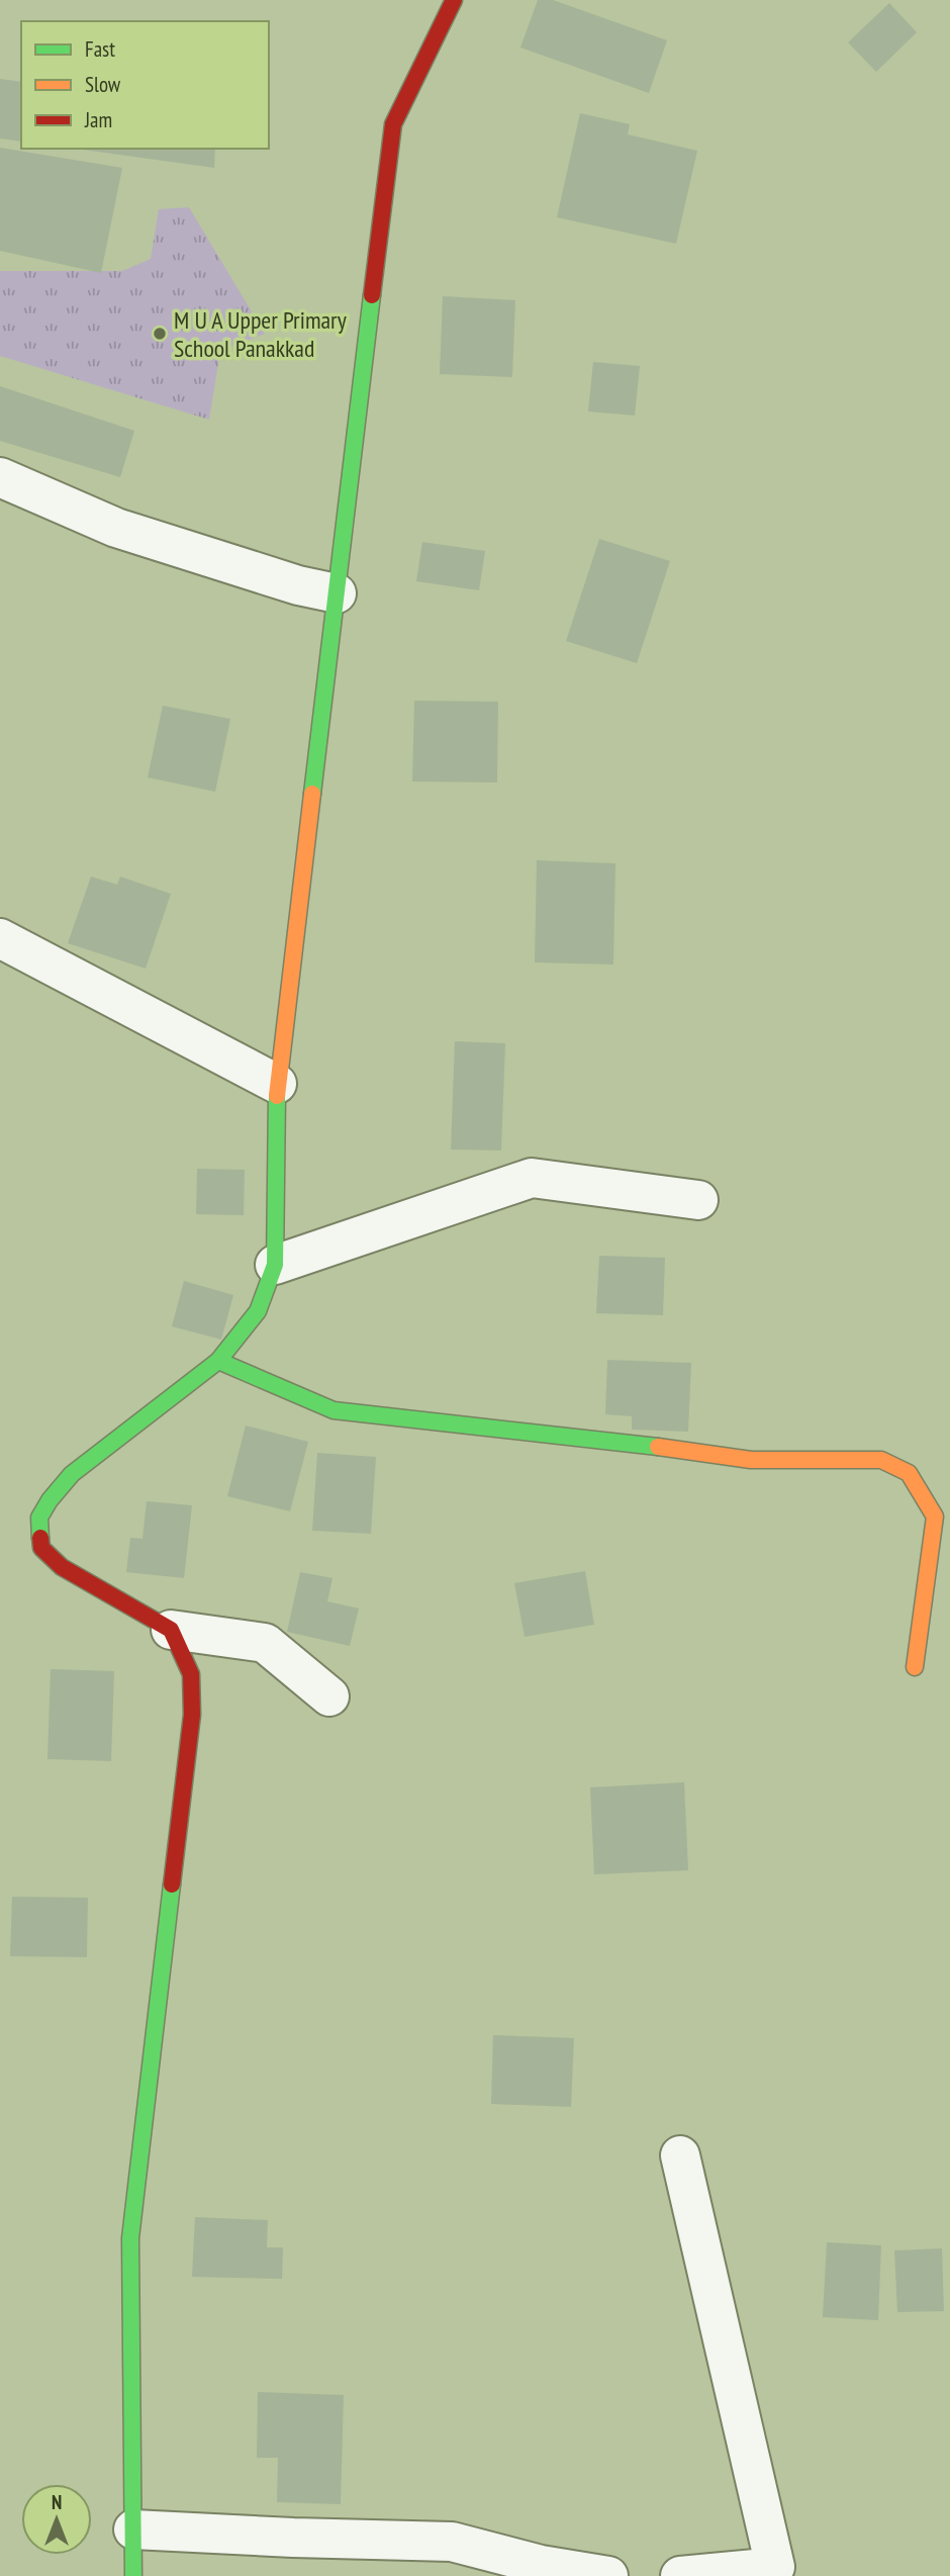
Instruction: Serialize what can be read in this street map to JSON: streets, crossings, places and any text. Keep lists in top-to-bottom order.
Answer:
{
  "places": ["M U A Upper Primary School Panakkad"],
  "legend": ["Fast", "Slow", "Jam"],
  "north": "top"
}
